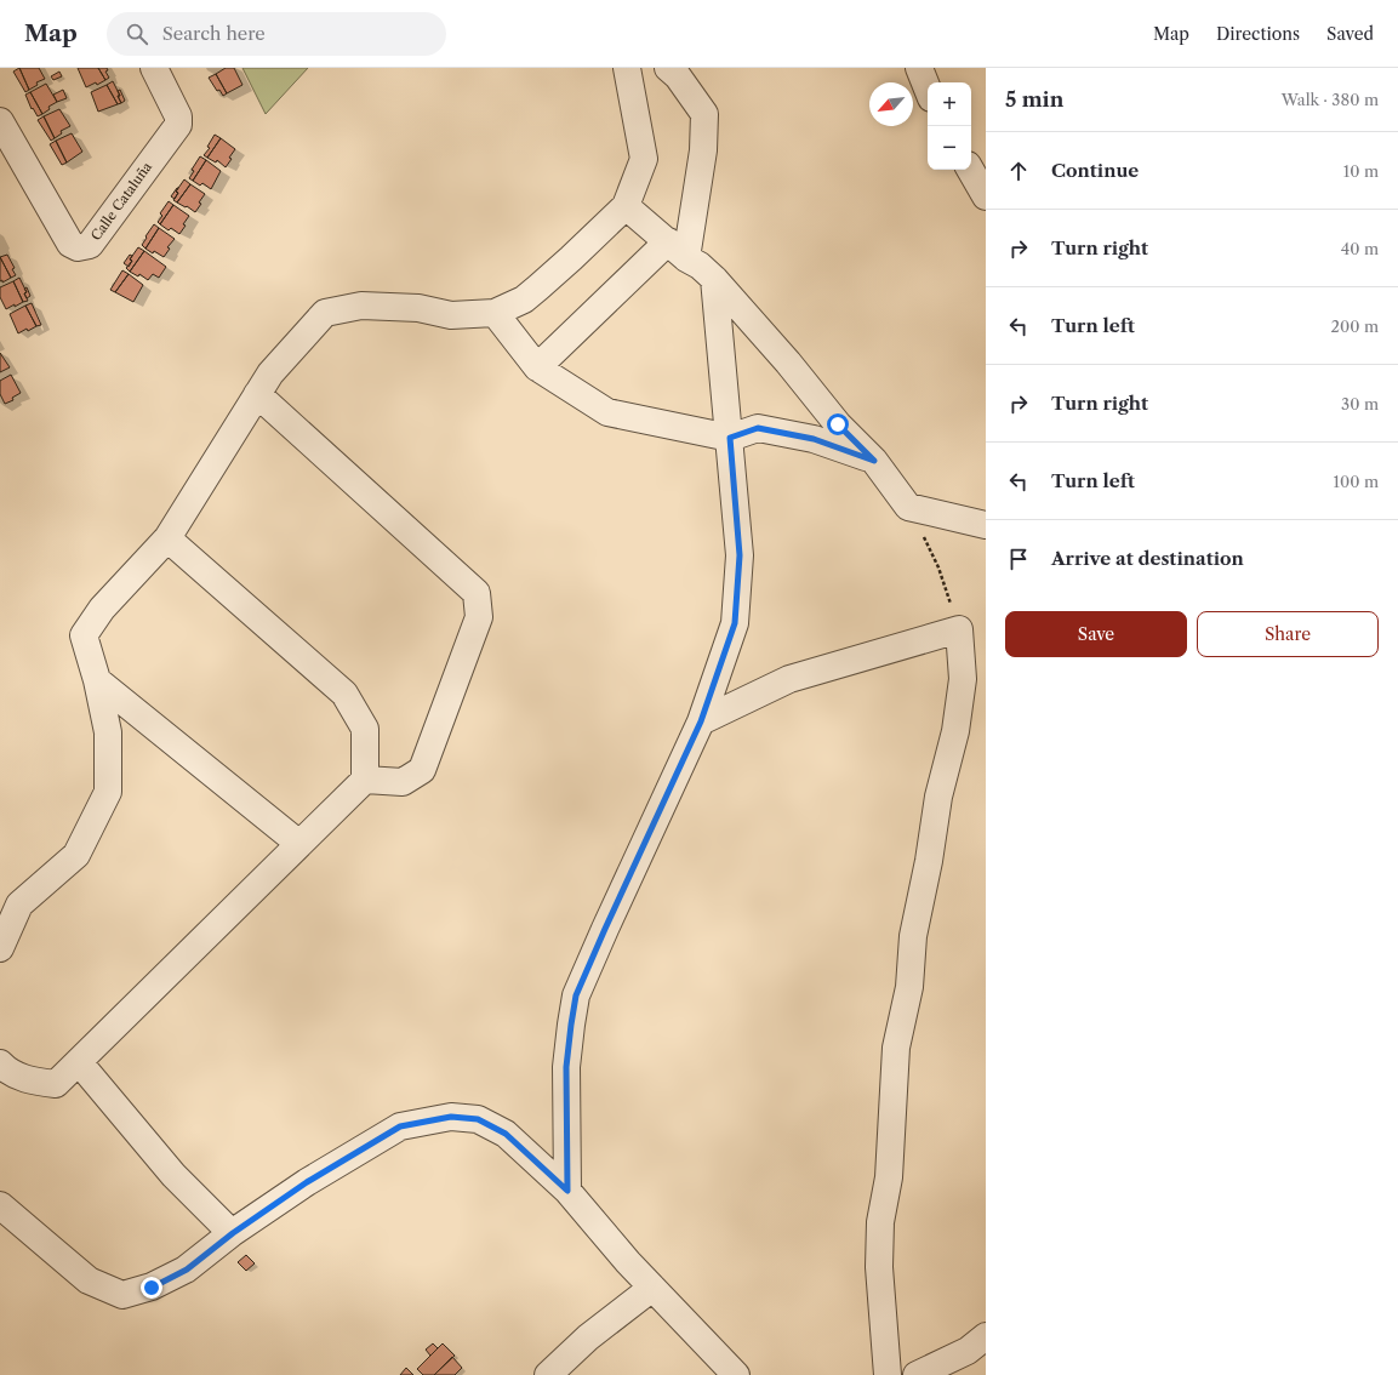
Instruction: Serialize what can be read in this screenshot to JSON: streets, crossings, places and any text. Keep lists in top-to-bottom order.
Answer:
{
  "streets": {
    "street": ["Calle Cataluña"]
  },
  "north": "bottom left",
  "page": {
    "header": "Map",
    "search": "Search here",
    "nav": ["Map", "Directions", "Saved"],
    "heading": ["5 min", "Walk · 380 m"],
    "map_buttons": ["+", "−"],
    "list": [
      ["Continue", "10 m"],
      ["Turn right", "40 m"],
      ["Turn left", "200 m"],
      ["Turn right", "30 m"],
      ["Turn left", "100 m"],
      "Arrive at destination"
    ],
    "buttons": ["Save", "Share"]
  }
}
